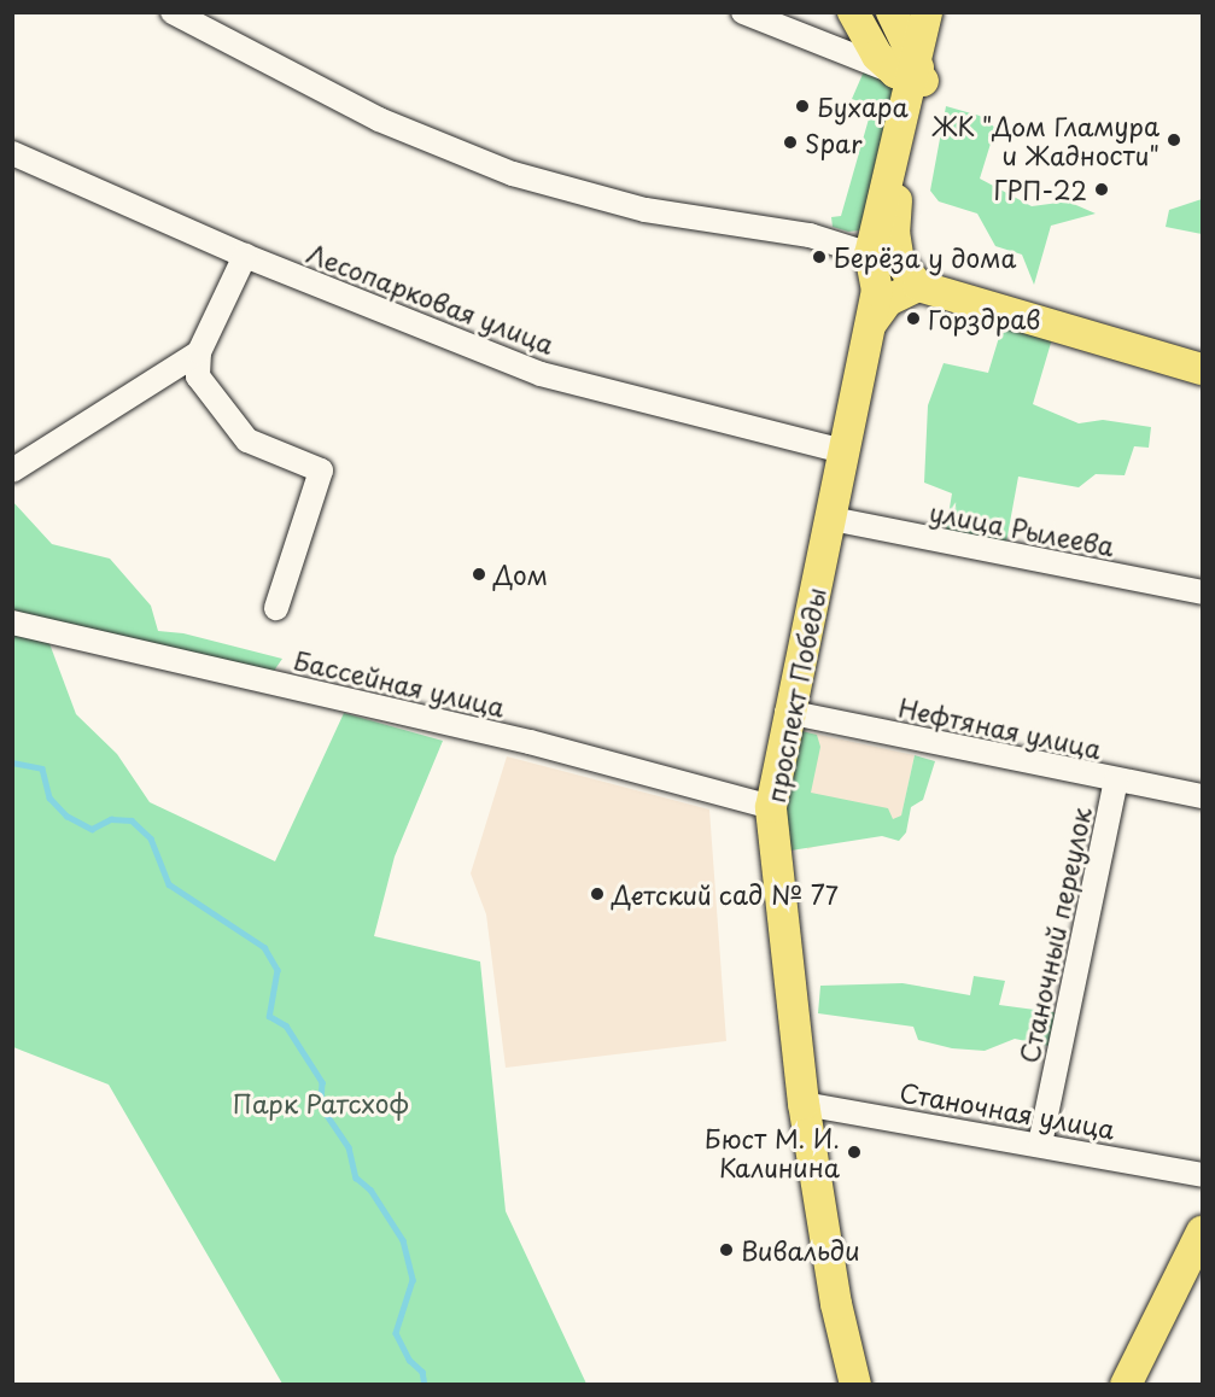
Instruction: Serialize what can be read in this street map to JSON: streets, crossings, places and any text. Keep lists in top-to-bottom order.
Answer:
{
  "streets": {
    "main road": ["проспект Победы"],
    "street": [
      "Лесопарковая улица",
      "улица Рылеева",
      "Бассейная улица",
      "Нефтяная улица",
      "Станочный переулок",
      "Станочная улица"
    ]
  },
  "crossings": [
    ["Лесопарковая улица", "проспект Победы"],
    ["улица Рылеева", "проспект Победы"],
    ["Бассейная улица", "проспект Победы"],
    ["проспект Победы", "Нефтяная улица"],
    ["проспект Победы", "Станочная улица"],
    ["Нефтяная улица", "Станочный переулок"],
    ["Станочный переулок", "Станочная улица"]
  ],
  "parks": ["Парк Ратсхоф"],
  "places": [
    "Бухара",
    "ЖК \"Дом Гламура и Жадности\"",
    "Spar",
    "ГРП-22",
    "Берёза у дома",
    "Горздрав",
    "Дом",
    "Детский сад № 77",
    "Бюст М. И. Калинина",
    "Вивальди"
  ]
}
